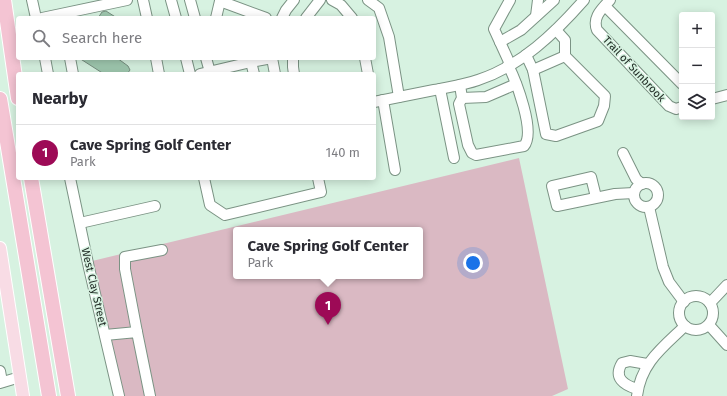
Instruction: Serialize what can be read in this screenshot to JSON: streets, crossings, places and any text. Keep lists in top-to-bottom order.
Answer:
{
  "streets": {
    "street": ["Trail of Sunbrook", "West Clay Street"]
  },
  "page": {
    "map_buttons": ["+", "−"],
    "search": "Search here",
    "heading": "Nearby",
    "list": [
      {
        "mark": "1",
        "name": "Cave Spring Golf Center",
        "note": "Park",
        "value": "140 m"
      }
    ],
    "popup": ["Cave Spring Golf Center", "Park"],
    "pins": "1"
  }
}
